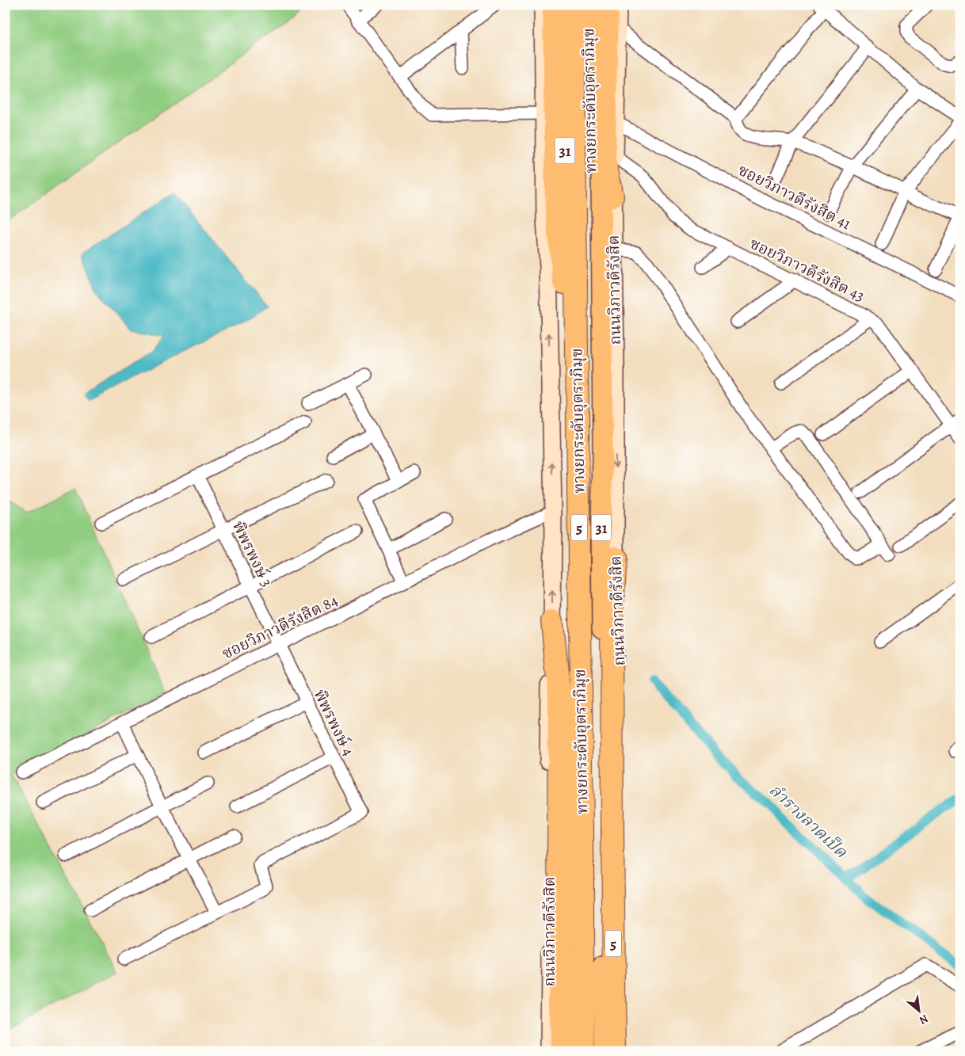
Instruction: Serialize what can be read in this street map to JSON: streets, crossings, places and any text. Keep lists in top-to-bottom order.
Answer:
{
  "streets": {
    "highway": [
      "ทางยกระดับอุตราภิมุข",
      "31",
      "ถนนวิภาวดีรังสิต",
      "5"
    ],
    "street": [
      "ซอยวิภาวดีรังสิต 41",
      "ซอยวิภาวดีรังสิต 43",
      "พิพรพงษ์ 3",
      "ซอยวิภาวดีรังสิต 84",
      "พิพรพงษ์ 4"
    ]
  },
  "crossings": [
    ["31", "ถนนวิภาวดีรังสิต"],
    ["ซอยวิภาวดีรังสิต 41", "ถนนวิภาวดีรังสิต"],
    ["ซอยวิภาวดีรังสิต 43", "ถนนวิภาวดีรังสิต"],
    ["ถนนวิภาวดีรังสิต", "5"],
    ["ถนนวิภาวดีรังสิต", "ซอยวิภาวดีรังสิต 84"],
    ["พิพรพงษ์ 3", "ซอยวิภาวดีรังสิต 84"],
    ["พิพรพงษ์ 3", "พิพรพงษ์ 4"],
    ["ซอยวิภาวดีรังสิต 84", "พิพรพงษ์ 4"]
  ],
  "water": ["ลำรางลาดเป็ด"],
  "north": "bottom right"
}
